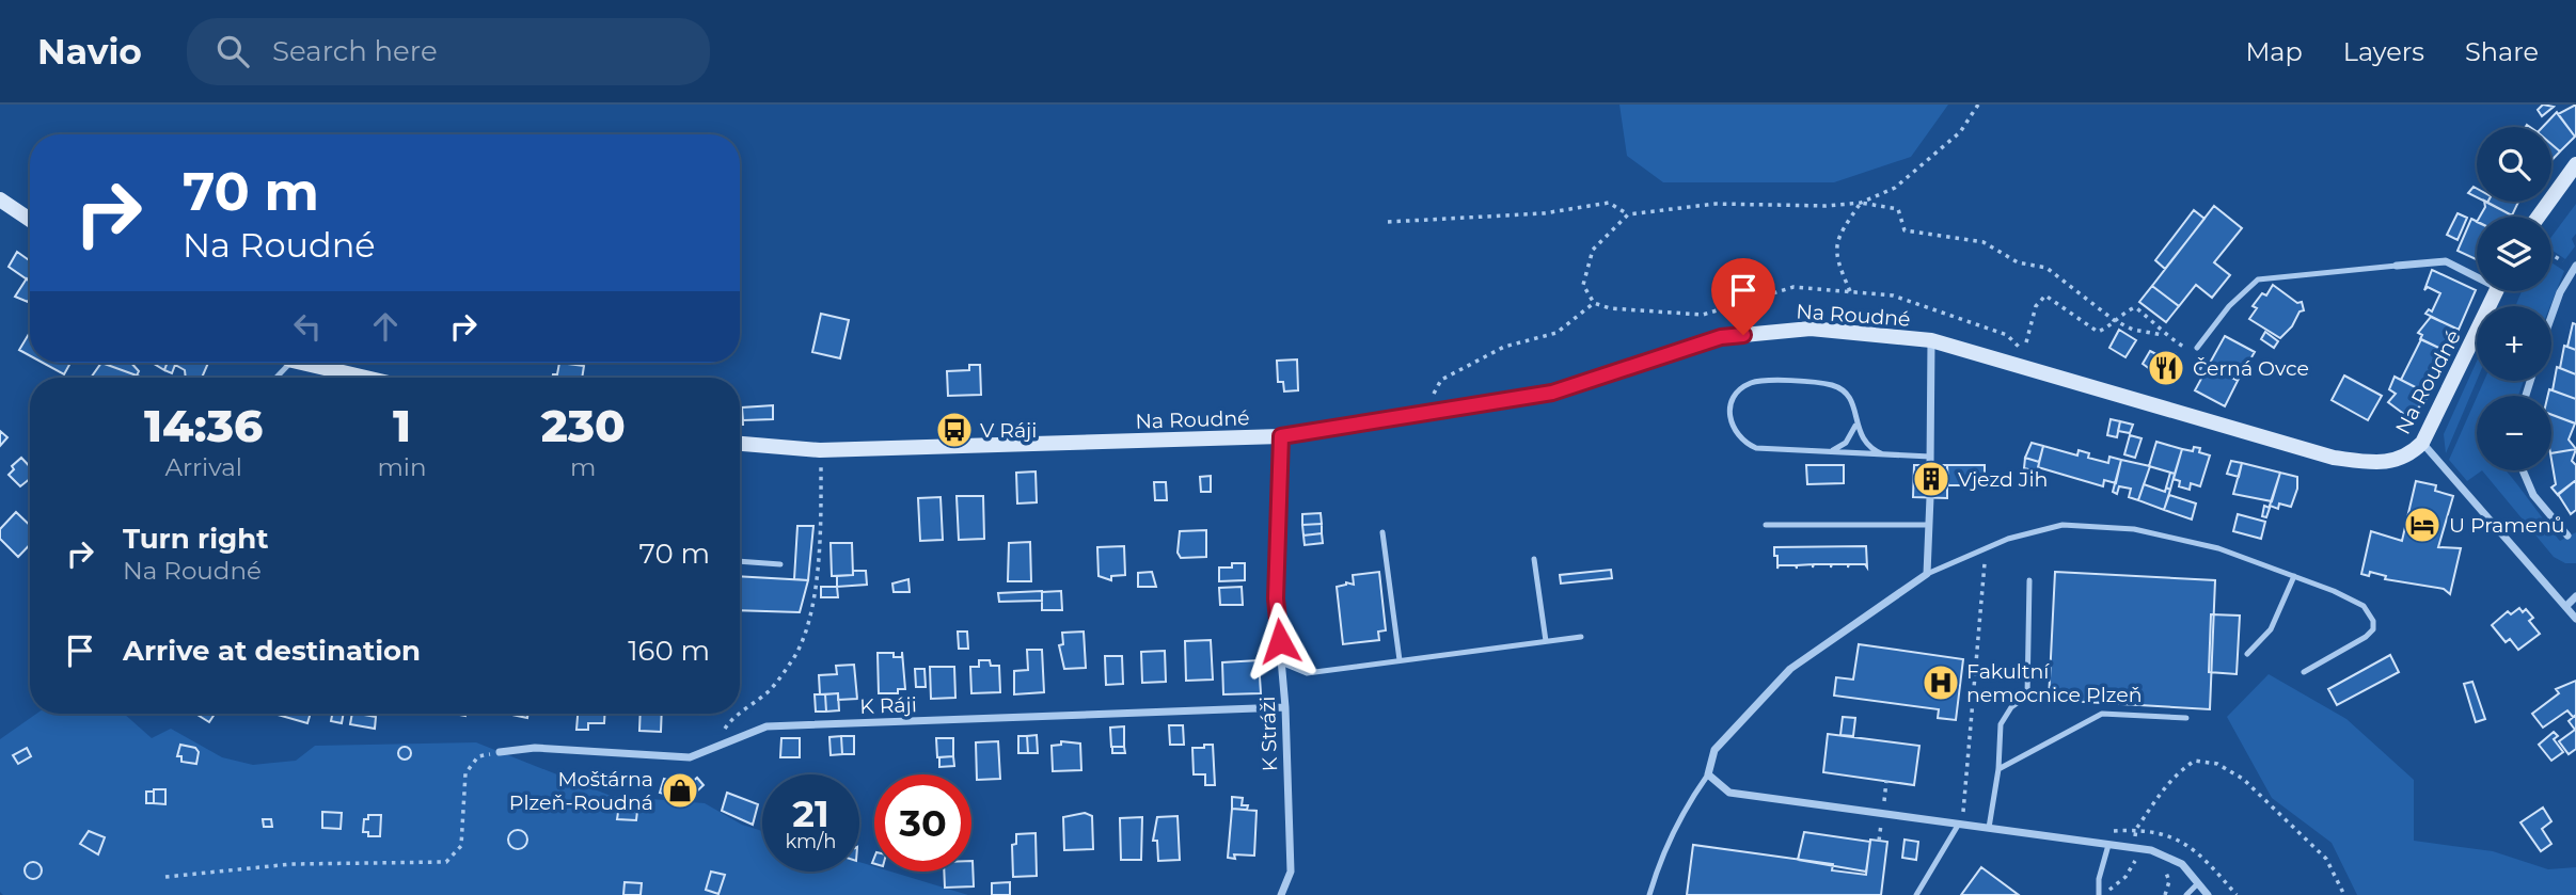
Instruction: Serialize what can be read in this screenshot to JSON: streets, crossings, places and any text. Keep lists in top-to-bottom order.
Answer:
{
  "streets": {
    "street": ["Na Roudné", "K Ráji", "K Stráži"]
  },
  "crossings": [
    ["Na Roudné", "K Stráži"],
    ["K Ráji", "K Stráži"]
  ],
  "places": {
    "restaurant": ["Černá Ovce"],
    "bus stop": ["V Ráji"],
    "building": ["Vjezd Jih"],
    "hotel": ["U Pramenů"],
    "hospital": ["Fakultní nemocnice Plzeň"],
    "shop": ["Moštárna Plzeň-Roudná"]
  },
  "page": {
    "header": "Navio",
    "search": "Search here",
    "nav": ["Map", "Layers", "Share"],
    "map_buttons": ["+", "−"],
    "turn": ["70 m", "Na Roudné"],
    "eta": [
      "14:36",
      "Arrival",
      "1",
      "min",
      "230",
      "m"
    ],
    "list": [
      {
        "name": "Turn right",
        "note": "Na Roudné",
        "value": "70 m"
      },
      {
        "name": "Arrive at destination",
        "value": "160 m"
      }
    ],
    "speed": "21 km/h",
    "limit": "30"
  }
}
